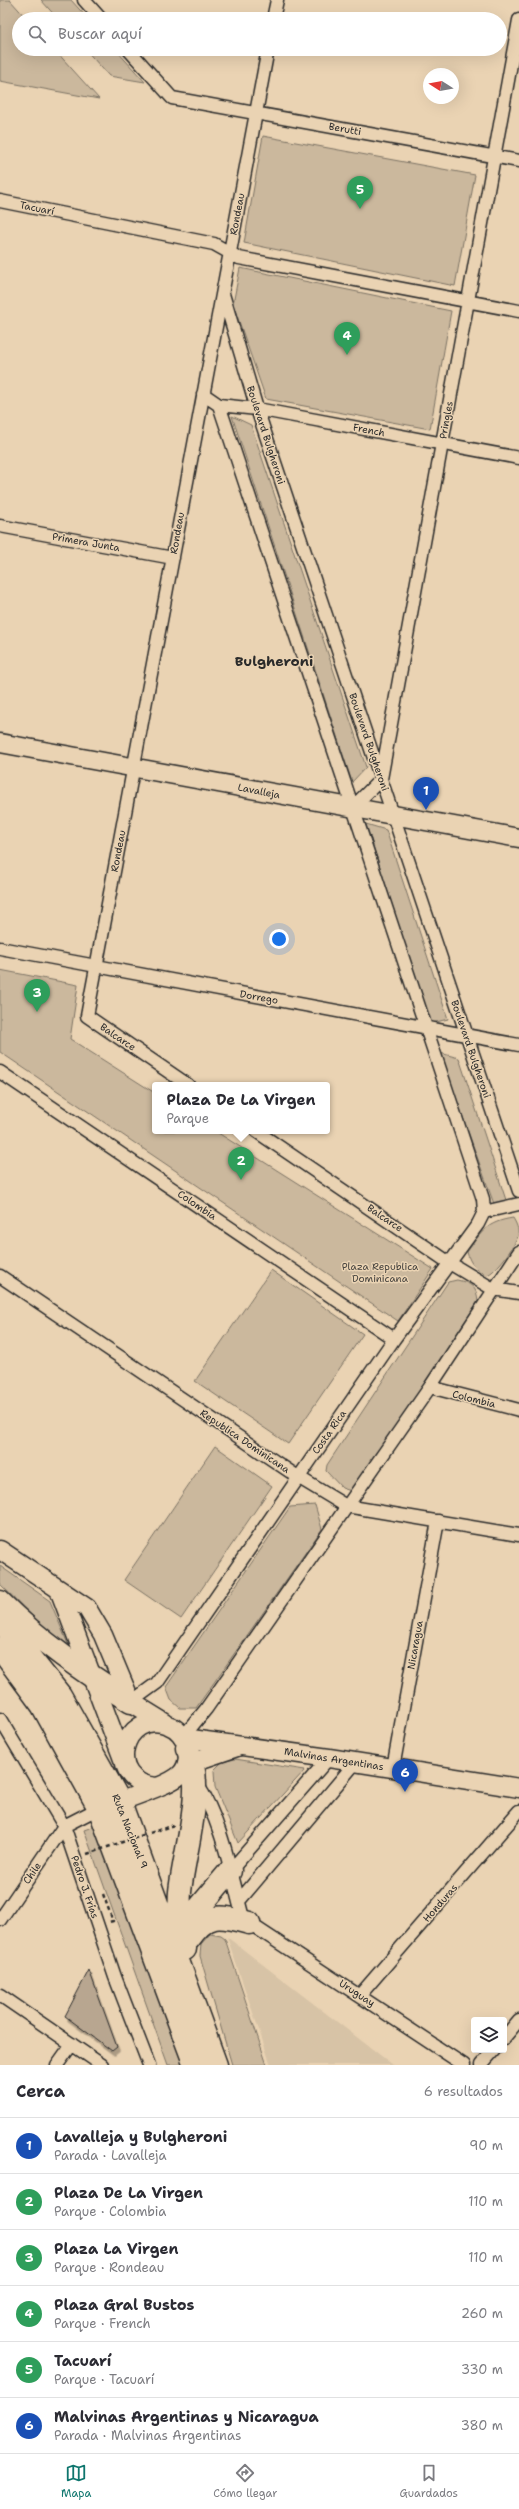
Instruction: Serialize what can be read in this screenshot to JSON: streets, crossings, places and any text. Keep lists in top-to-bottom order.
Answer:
{
  "streets": {
    "highway": ["Ruta Nacional 9"],
    "street": [
      "Berutti",
      "Tacuarí",
      "Rondeau",
      "Pringles",
      "French",
      "Boulevard Bulgheroni",
      "Primera Junta",
      "Lavalleja",
      "Dorrego",
      "Balcarce",
      "Colombia",
      "Costa Rica",
      "Republica Dominicana",
      "Nicaragua",
      "Malvinas Argentinas",
      "Chile",
      "Pedro J. Frías",
      "Honduras",
      "Uruguay"
    ]
  },
  "crossings": [
    ["Berutti", "Rondeau"],
    ["Berutti", "Pringles"],
    ["Tacuarí", "Rondeau"],
    ["Tacuarí", "Pringles"],
    ["Rondeau", "Boulevard Bulgheroni"],
    ["Rondeau", "Primera Junta"],
    ["Rondeau", "Lavalleja"],
    ["Rondeau", "Dorrego"],
    ["Rondeau", "Balcarce"],
    ["Pringles", "French"],
    ["Pringles", "Boulevard Bulgheroni"],
    ["French", "Boulevard Bulgheroni"],
    ["Boulevard Bulgheroni", "Lavalleja"],
    ["Boulevard Bulgheroni", "Dorrego"],
    ["Balcarce", "Costa Rica"],
    ["Colombia", "Costa Rica"],
    ["Costa Rica", "Republica Dominicana"],
    ["Costa Rica", "Malvinas Argentinas"],
    ["Republica Dominicana", "Nicaragua"],
    ["Nicaragua", "Malvinas Argentinas"],
    ["Chile", "Pedro J. Frías"],
    ["Honduras", "Uruguay"]
  ],
  "districts": ["Bulgheroni"],
  "parks": ["Plaza Republica Dominicana"],
  "north": "left",
  "page": {
    "search": "Buscar aquí",
    "pins": [
      "5",
      "4",
      "1",
      "3",
      "2",
      "6"
    ],
    "popup": ["Plaza De La Virgen", "Parque"],
    "heading": ["Cerca", "6 resultados"],
    "list": [
      {
        "mark": "1",
        "name": "Lavalleja y Bulgheroni",
        "note": "Parada · Lavalleja",
        "value": "90 m"
      },
      {
        "mark": "2",
        "name": "Plaza De La Virgen",
        "note": "Parque · Colombia",
        "value": "110 m"
      },
      {
        "mark": "3",
        "name": "Plaza La Virgen",
        "note": "Parque · Rondeau",
        "value": "110 m"
      },
      {
        "mark": "4",
        "name": "Plaza Gral Bustos",
        "note": "Parque · French",
        "value": "260 m"
      },
      {
        "mark": "5",
        "name": "Tacuarí",
        "note": "Parque · Tacuarí",
        "value": "330 m"
      },
      {
        "mark": "6",
        "name": "Malvinas Argentinas y Nicaragua",
        "note": "Parada · Malvinas Argentinas",
        "value": "380 m"
      }
    ],
    "nav": ["Mapa", "Cómo llegar", "Guardados"]
  }
}
